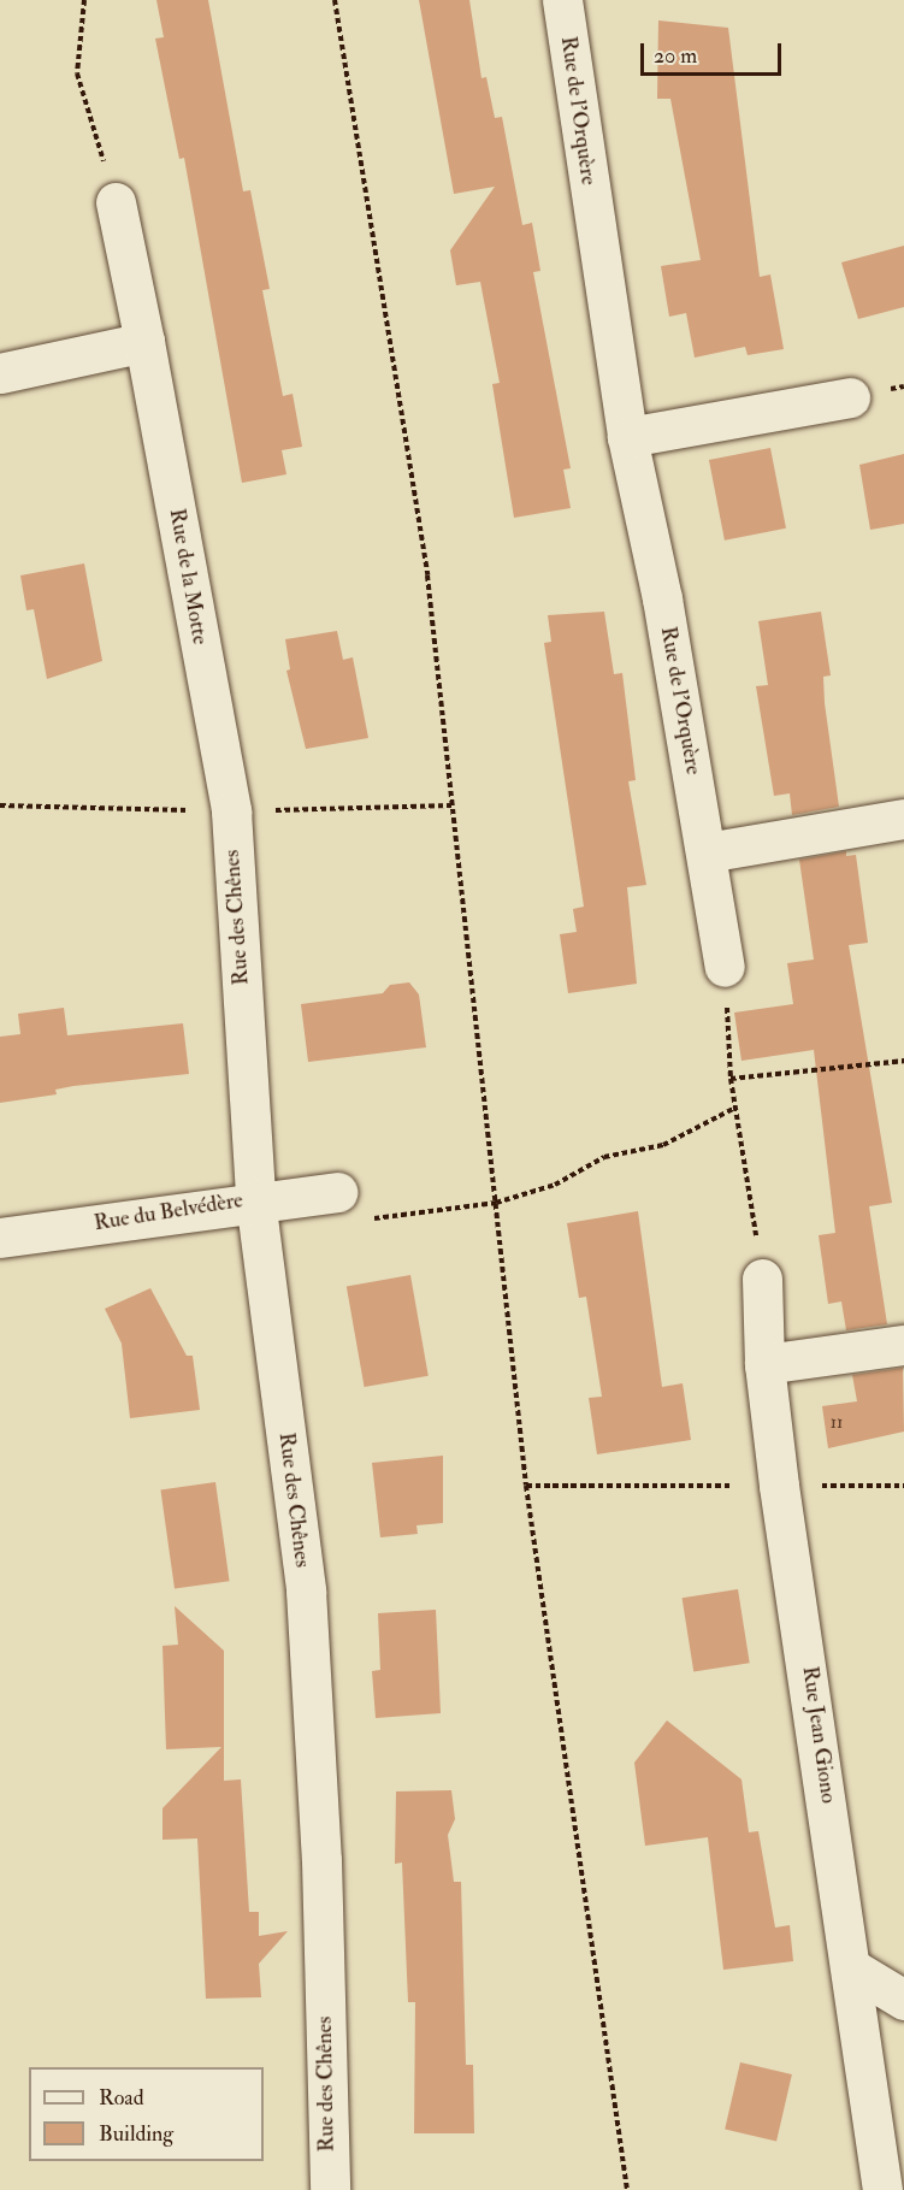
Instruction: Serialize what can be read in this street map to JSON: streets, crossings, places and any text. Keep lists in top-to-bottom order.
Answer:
{
  "streets": {
    "street": [
      "Rue de l'Orquère",
      "Rue de la Motte",
      "Rue des Chênes",
      "Rue du Belvédère",
      "Rue Jean Giono"
    ]
  },
  "crossings": [
    ["Rue de la Motte", "Rue des Chênes"],
    ["Rue des Chênes", "Rue du Belvédère"]
  ],
  "house_numbers": ["11"],
  "legend": ["Road", "Building"],
  "scale_bar": "20 m"
}
